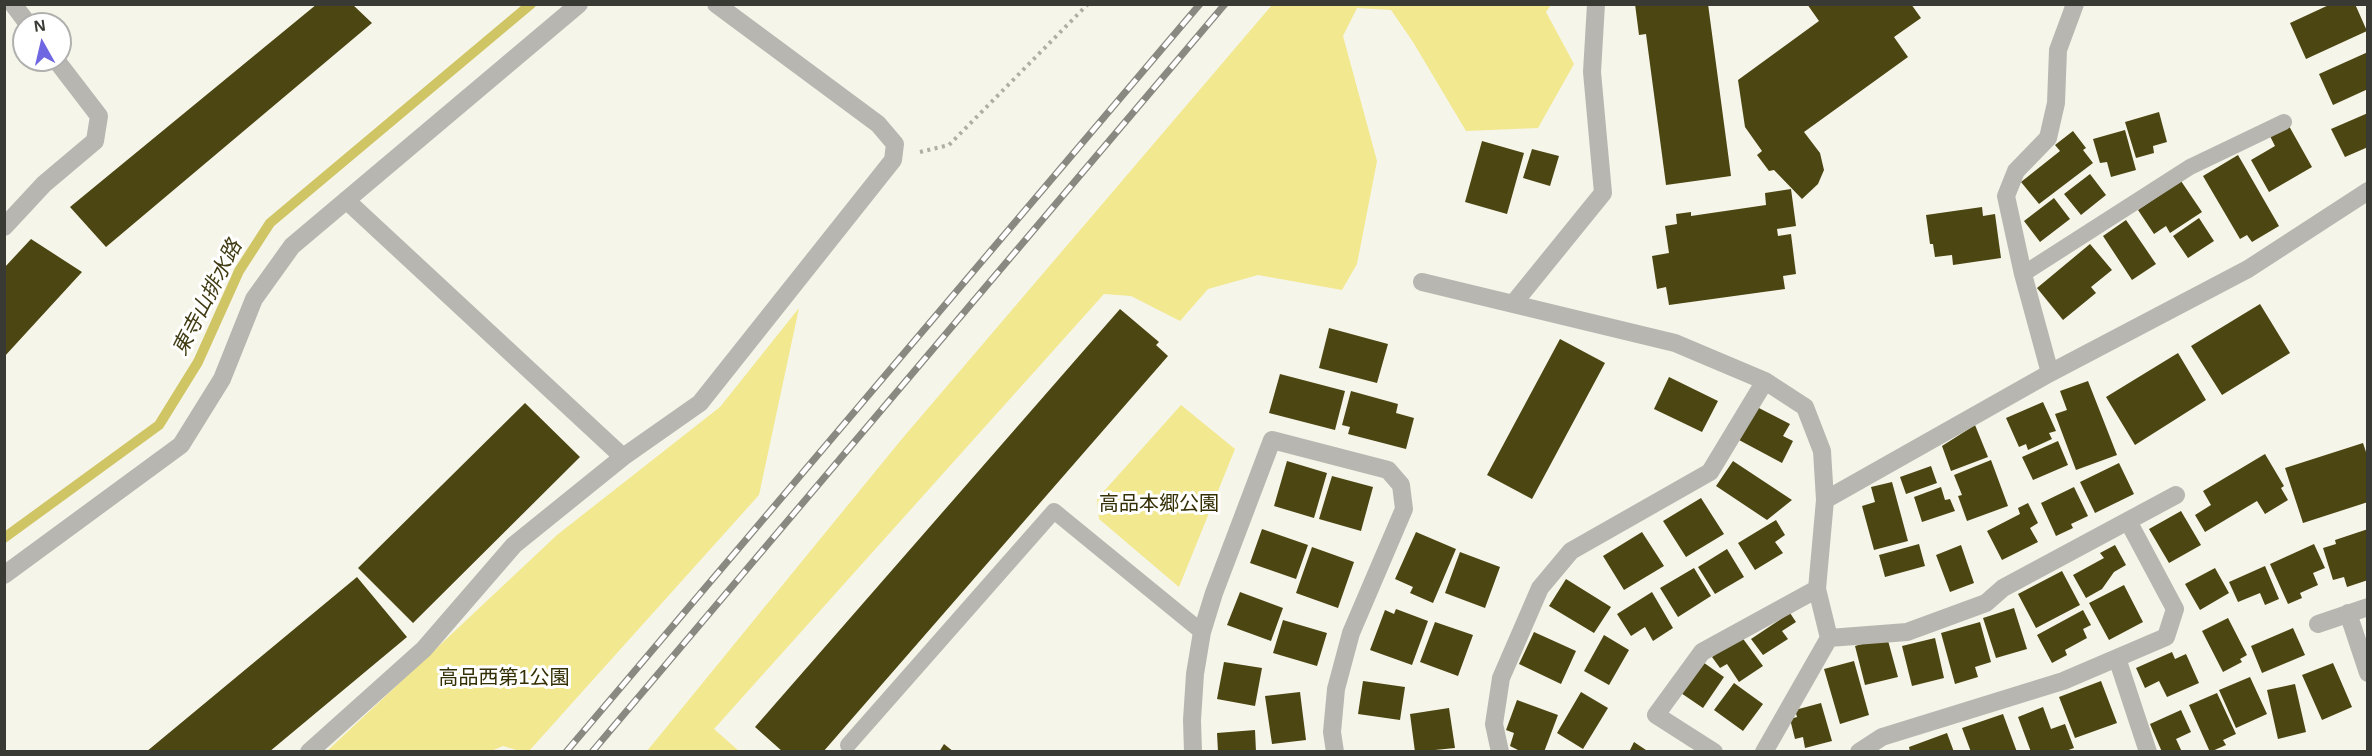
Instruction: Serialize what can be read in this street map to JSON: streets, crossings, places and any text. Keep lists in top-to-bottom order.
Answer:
{
  "water": ["東寺山排水路"],
  "parks": ["高品本郷公園", "高品西第1公園"],
  "north": "top"
}
